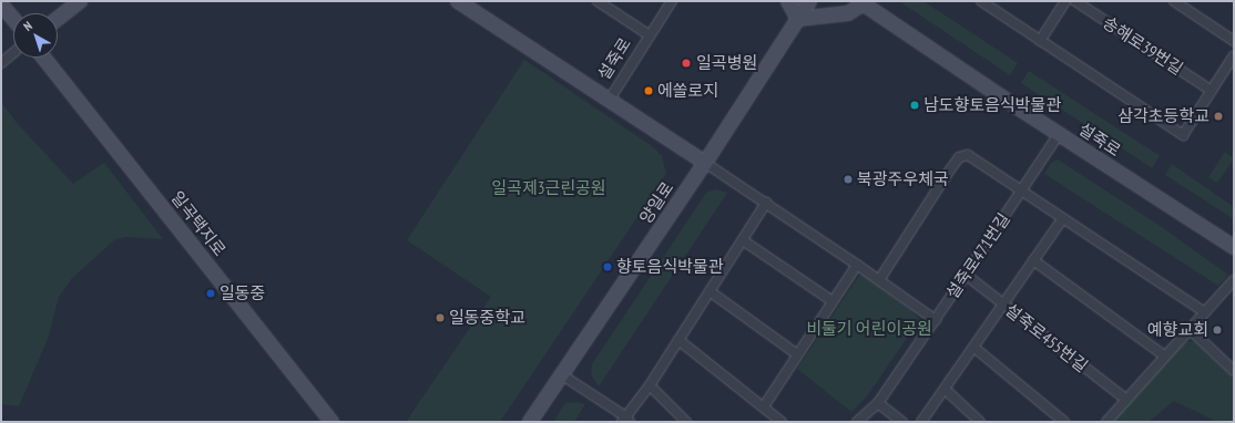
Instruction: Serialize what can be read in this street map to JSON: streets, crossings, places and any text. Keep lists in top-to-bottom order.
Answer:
{
  "streets": {
    "main road": ["설죽로", "양일로", "일곡택지로"],
    "street": ["송해로39번길", "설죽로471번길", "설죽로455번길"]
  },
  "crossings": [
    ["설죽로", "설죽로471번길"],
    ["설죽로471번길", "설죽로455번길"]
  ],
  "parks": ["일곡제3근린공원", "비둘기 어린이공원"],
  "places": [
    "일곡병원",
    "에쏠로지",
    "남도향토음식박물관",
    "삼각초등학교",
    "북광주우체국",
    "향토음식박물관",
    "일동중",
    "일동중학교",
    "예향교회"
  ],
  "north": "top left"
}
